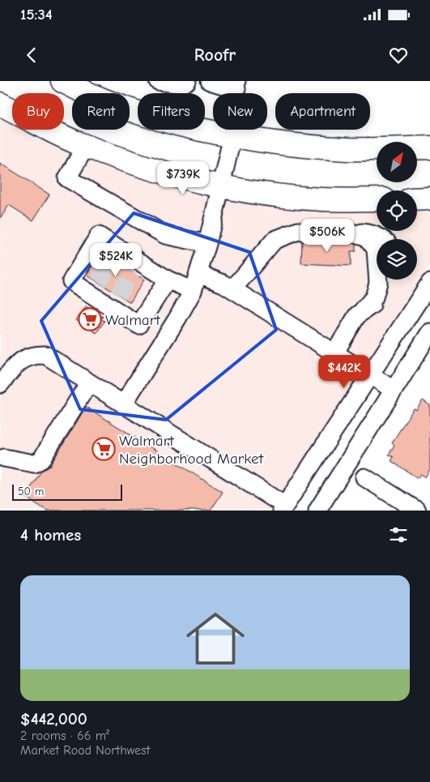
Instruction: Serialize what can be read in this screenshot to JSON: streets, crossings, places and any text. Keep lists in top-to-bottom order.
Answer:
{
  "places": {
    "supermarket": ["Walmart", "Walmart Neighborhood Market"]
  },
  "scale_bar": "50 m",
  "north": "top right",
  "page": {
    "status": "15:34",
    "header": "Roofr",
    "chip": [
      "Buy",
      "Rent",
      "Filters",
      "New",
      "Apartment"
    ],
    "price": [
      "$739K",
      "$506K",
      "$524K",
      "$442K"
    ],
    "scale": "50 m",
    "heading": "4 homes",
    "list": [
      {
        "name": "$442,000",
        "note": "2 rooms · 66 m² · Market Road Northwest"
      }
    ]
  }
}
